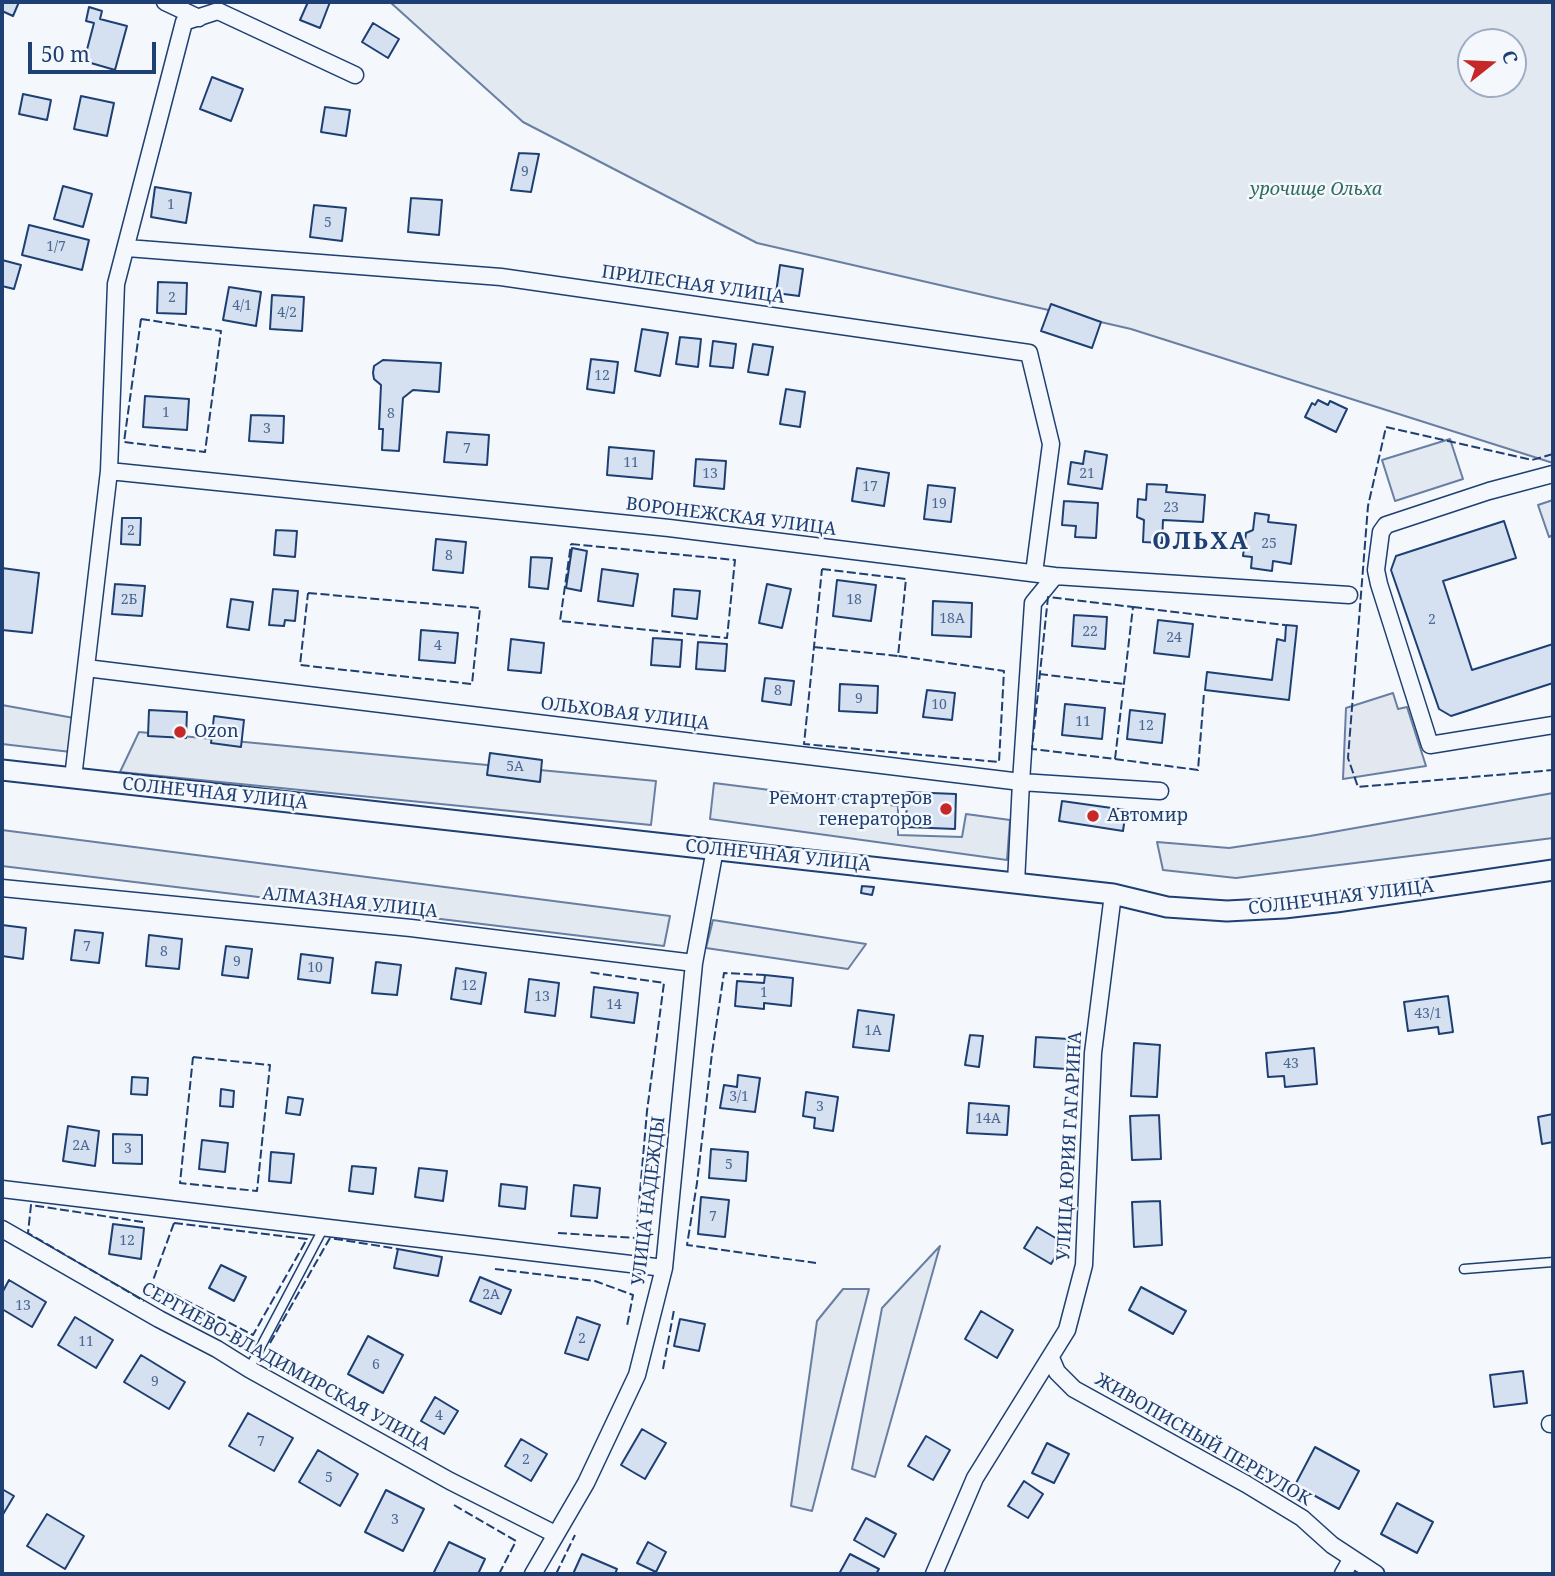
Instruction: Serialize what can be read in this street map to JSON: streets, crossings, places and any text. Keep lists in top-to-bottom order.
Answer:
{
  "streets": {
    "street": [
      "ПРИЛЕСНАЯ УЛИЦА",
      "ВОРОНЕЖСКАЯ УЛИЦА",
      "ОЛЬХОВАЯ УЛИЦА",
      "СОЛНЕЧНАЯ УЛИЦА",
      "АЛМАЗНАЯ УЛИЦА",
      "УЛИЦА ЮРИЯ ГАГАРИНА",
      "УЛИЦА НАДЕЖДЫ",
      "СЕРГИЕВО-ВЛАДИМИРСКАЯ УЛИЦА",
      "ЖИВОПИСНЫЙ ПЕРЕУЛОК"
    ]
  },
  "crossings": [
    ["ПРИЛЕСНАЯ УЛИЦА", "ВОРОНЕЖСКАЯ УЛИЦА"],
    ["СОЛНЕЧНАЯ УЛИЦА", "УЛИЦА ЮРИЯ ГАГАРИНА"],
    ["СОЛНЕЧНАЯ УЛИЦА", "УЛИЦА НАДЕЖДЫ"],
    ["АЛМАЗНАЯ УЛИЦА", "УЛИЦА НАДЕЖДЫ"],
    ["УЛИЦА ЮРИЯ ГАГАРИНА", "ЖИВОПИСНЫЙ ПЕРЕУЛОК"],
    ["УЛИЦА НАДЕЖДЫ", "СЕРГИЕВО-ВЛАДИМИРСКАЯ УЛИЦА"]
  ],
  "districts": ["ОЛЬХА"],
  "parks": ["урочище Ольха"],
  "places": ["Ozon", "Ремонт стартеров генераторов", "Автомир"],
  "house_numbers": [
    "9",
    "1",
    "5",
    "1/7",
    "2",
    "4/1",
    "4/2",
    "12",
    "1",
    "8",
    "3",
    "7",
    "11",
    "13",
    "21",
    "17",
    "19",
    "23",
    "2",
    "25",
    "8",
    "2Б",
    "18",
    "18А",
    "2",
    "22",
    "24",
    "4",
    "8",
    "9",
    "10",
    "11",
    "12",
    "5А",
    "7",
    "8",
    "9",
    "10",
    "12",
    "1",
    "13",
    "14",
    "43/1",
    "1А",
    "43",
    "3/1",
    "3",
    "14А",
    "2А",
    "3",
    "5",
    "7",
    "12",
    "2А",
    "13",
    "2",
    "11",
    "6",
    "9",
    "4",
    "7",
    "2",
    "5",
    "3"
  ],
  "scale_bar": "50 m",
  "north": "right"
}
